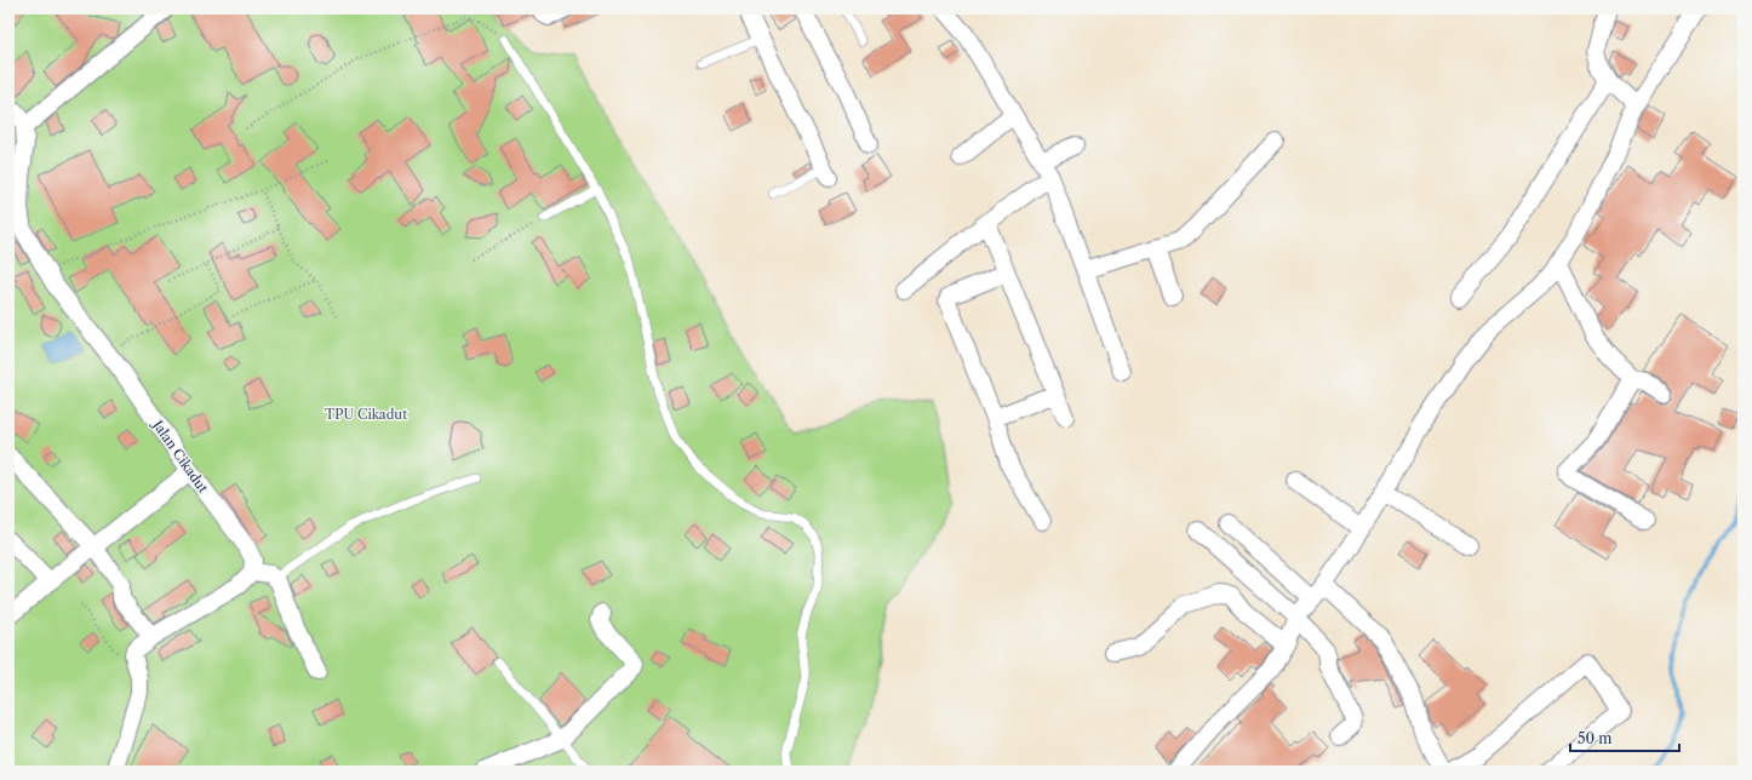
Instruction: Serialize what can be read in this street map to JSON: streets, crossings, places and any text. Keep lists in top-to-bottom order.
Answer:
{
  "streets": {
    "street": ["Jalan Cikadut"]
  },
  "parks": ["TPU Cikadut"],
  "scale_bar": "50 m"
}
